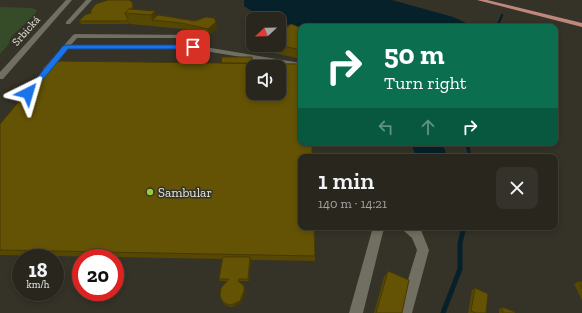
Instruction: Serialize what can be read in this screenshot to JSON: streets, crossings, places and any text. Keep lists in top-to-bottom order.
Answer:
{
  "streets": {
    "street": ["Srbická"]
  },
  "places": ["Sambular"],
  "north": "left",
  "page": {
    "turn": ["50 m", "Turn right"],
    "heading": ["1 min", "140 m · 14:21"],
    "speed": "18 km/h",
    "limit": "20"
  }
}
